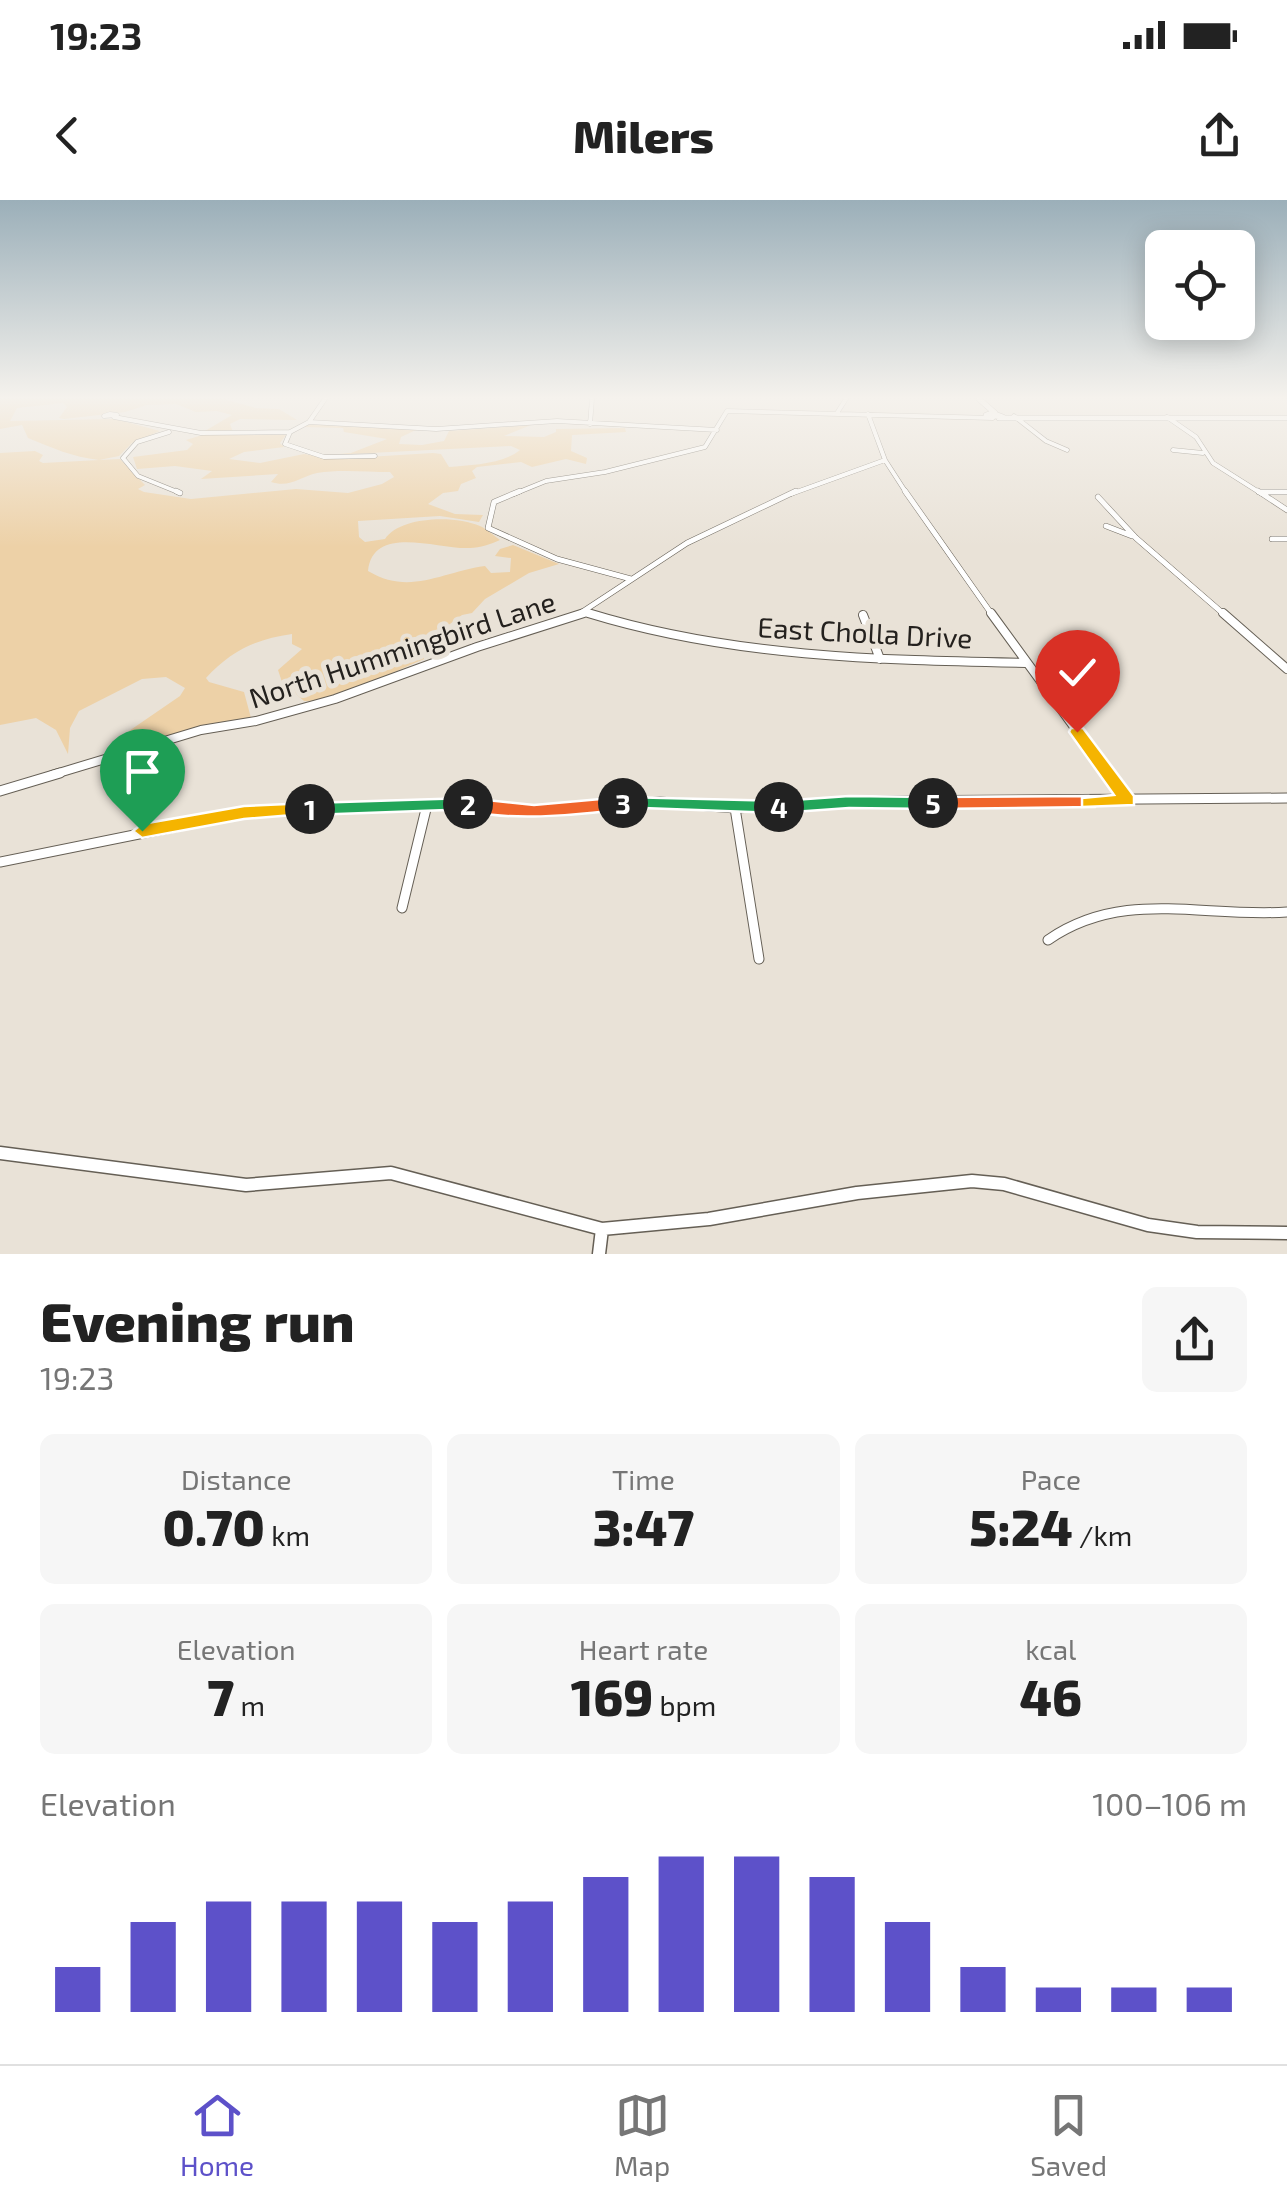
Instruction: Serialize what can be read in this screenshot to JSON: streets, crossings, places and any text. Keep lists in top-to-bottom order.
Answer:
{
  "streets": {
    "street": ["East Cholla Drive", "North Hummingbird Lane"]
  },
  "crossings": [
    ["East Cholla Drive", "North Hummingbird Lane"]
  ],
  "page": {
    "status": "19:23",
    "header": "Milers",
    "pins": [
      "3",
      "5",
      "2",
      "4",
      "1"
    ],
    "heading": ["Evening run", "19:23"],
    "stats": [
      ["Distance", "0.70 km"],
      ["Time", "3:47"],
      ["Pace", "5:24 /km"],
      ["Elevation", "7 m"],
      ["Heart rate", "169 bpm"],
      ["kcal", "46"]
    ],
    "chart": ["Elevation", "100–106 m"],
    "tabs": ["Home", "Map", "Saved"]
  }
}
